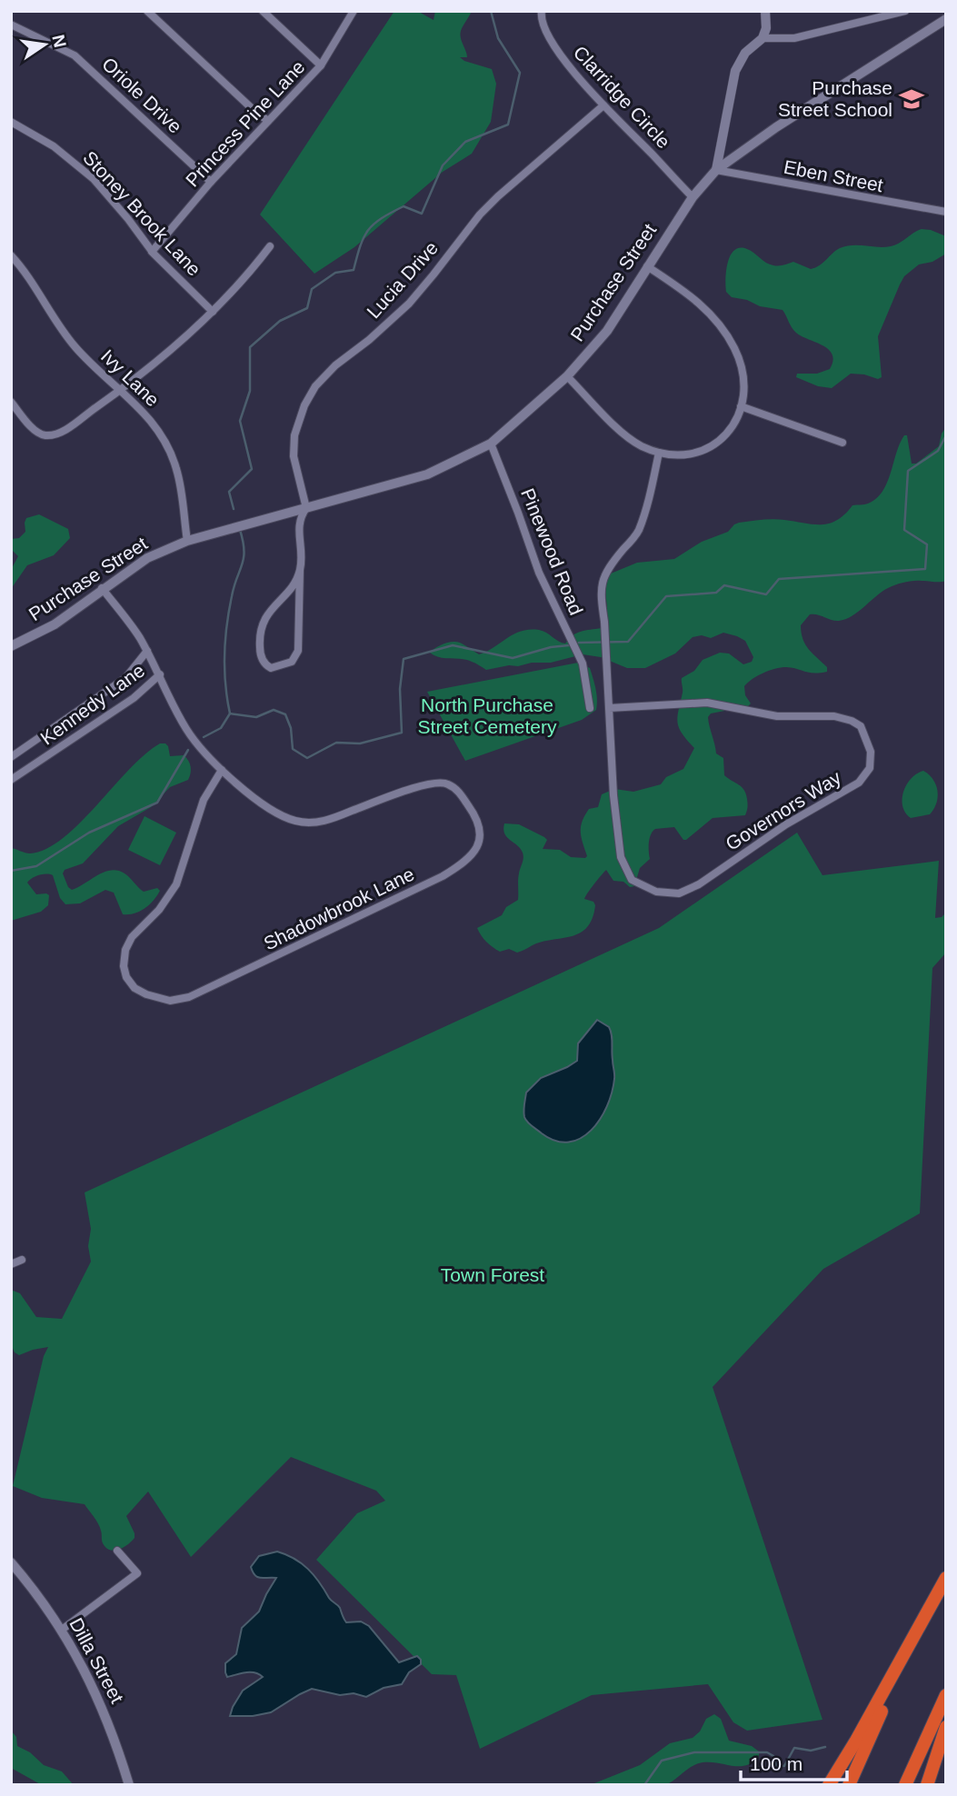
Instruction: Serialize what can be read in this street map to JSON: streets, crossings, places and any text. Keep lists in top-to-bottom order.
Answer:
{
  "streets": {
    "main road": ["Purchase Street", "Dilla Street"],
    "street": [
      "Oriole Drive",
      "Clarridge Circle",
      "Princess Pine Lane",
      "Eben Street",
      "Stoney Brook Lane",
      "Lucia Drive",
      "Ivy Lane",
      "Pinewood Road",
      "Kennedy Lane",
      "Governors Way",
      "Shadowbrook Lane"
    ]
  },
  "crossings": [
    ["Oriole Drive", "Princess Pine Lane"],
    ["Clarridge Circle", "Lucia Drive"],
    ["Clarridge Circle", "Purchase Street"],
    ["Princess Pine Lane", "Stoney Brook Lane"],
    ["Eben Street", "Purchase Street"],
    ["Lucia Drive", "Purchase Street"],
    ["Purchase Street", "Ivy Lane"],
    ["Purchase Street", "Pinewood Road"],
    ["Purchase Street", "Governors Way"]
  ],
  "parks": ["North Purchase Street Cemetery", "Town Forest"],
  "places": {
    "school or university": ["Purchase Street School"]
  },
  "scale_bar": "100 m",
  "north": "right"
}
